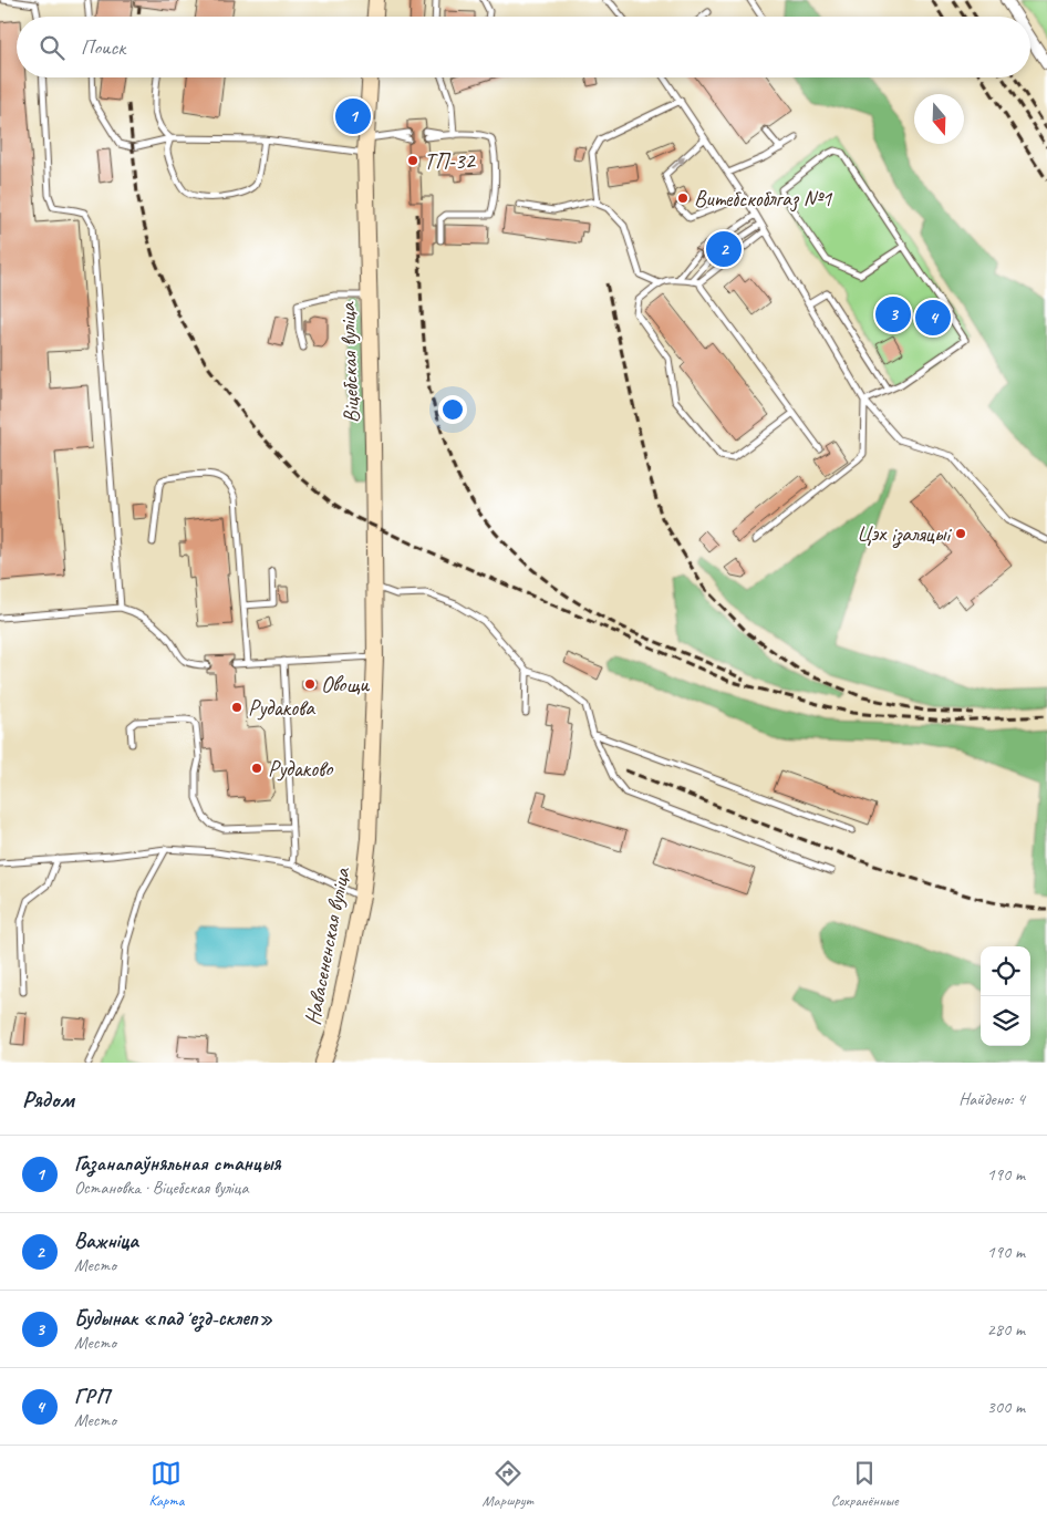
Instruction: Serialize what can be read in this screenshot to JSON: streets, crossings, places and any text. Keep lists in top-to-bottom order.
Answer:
{
  "streets": {
    "main road": ["Віцебская вуліца", "Навасененская вуліца"]
  },
  "crossings": [
    ["Віцебская вуліца", "Навасененская вуліца"]
  ],
  "places": [
    "ТП-32",
    "Витебскоблгаз №1",
    "Цэх ізаляцыі",
    "Овощи",
    "Рудакова",
    "Рудаково"
  ],
  "north": "bottom",
  "page": {
    "search": "Поиск",
    "pins": [
      "1",
      "2",
      "3",
      "4"
    ],
    "heading": ["Рядом", "Найдено: 4"],
    "list": [
      {
        "mark": "1",
        "name": "Газанапаўняльная станцыя",
        "note": "Остановка · Віцебская вуліца",
        "value": "190 m"
      },
      {
        "mark": "2",
        "name": "Важніца",
        "note": "Место",
        "value": "190 m"
      },
      {
        "mark": "3",
        "name": "Будынак «падʼезд-склеп»",
        "note": "Место",
        "value": "280 m"
      },
      {
        "mark": "4",
        "name": "ГРП",
        "note": "Место",
        "value": "300 m"
      }
    ],
    "nav": ["Карта", "Маршрут", "Сохранённые"]
  }
}
